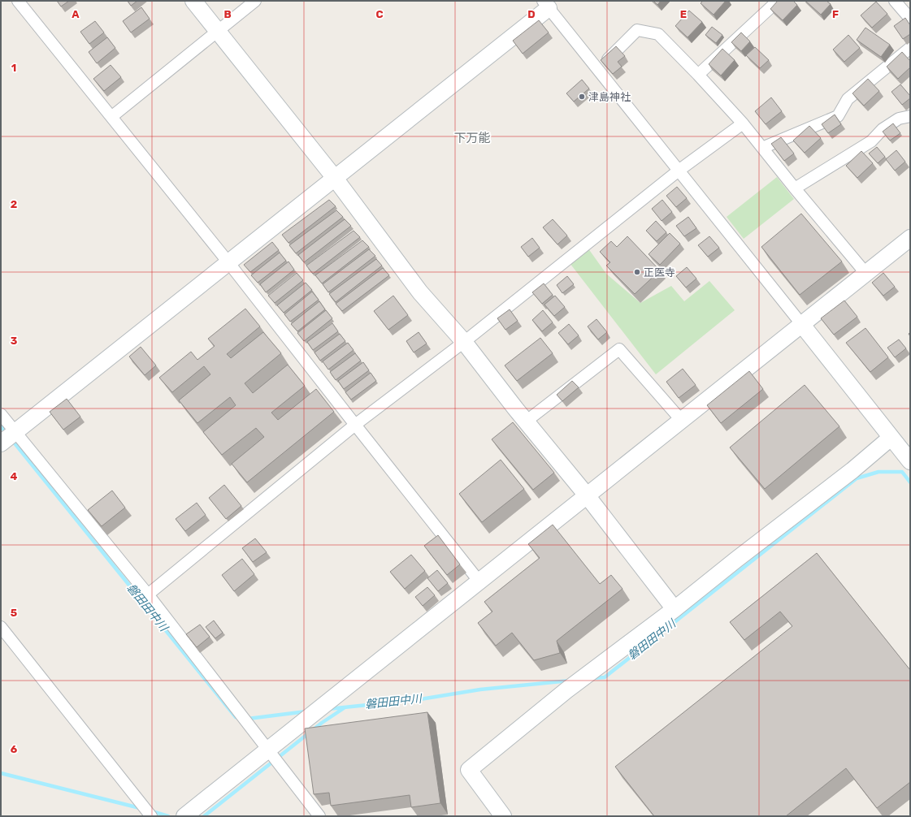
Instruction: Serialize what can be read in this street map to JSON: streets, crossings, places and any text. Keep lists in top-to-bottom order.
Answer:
{
  "districts": ["下万能"],
  "water": ["磐田田中川"],
  "places": ["津島神社", "正医寺"],
  "grid": {
    "columns": [
      "A",
      "B",
      "C",
      "D",
      "E",
      "F"
    ],
    "rows": [
      "1",
      "2",
      "3",
      "4",
      "5",
      "6"
    ]
  }
}
